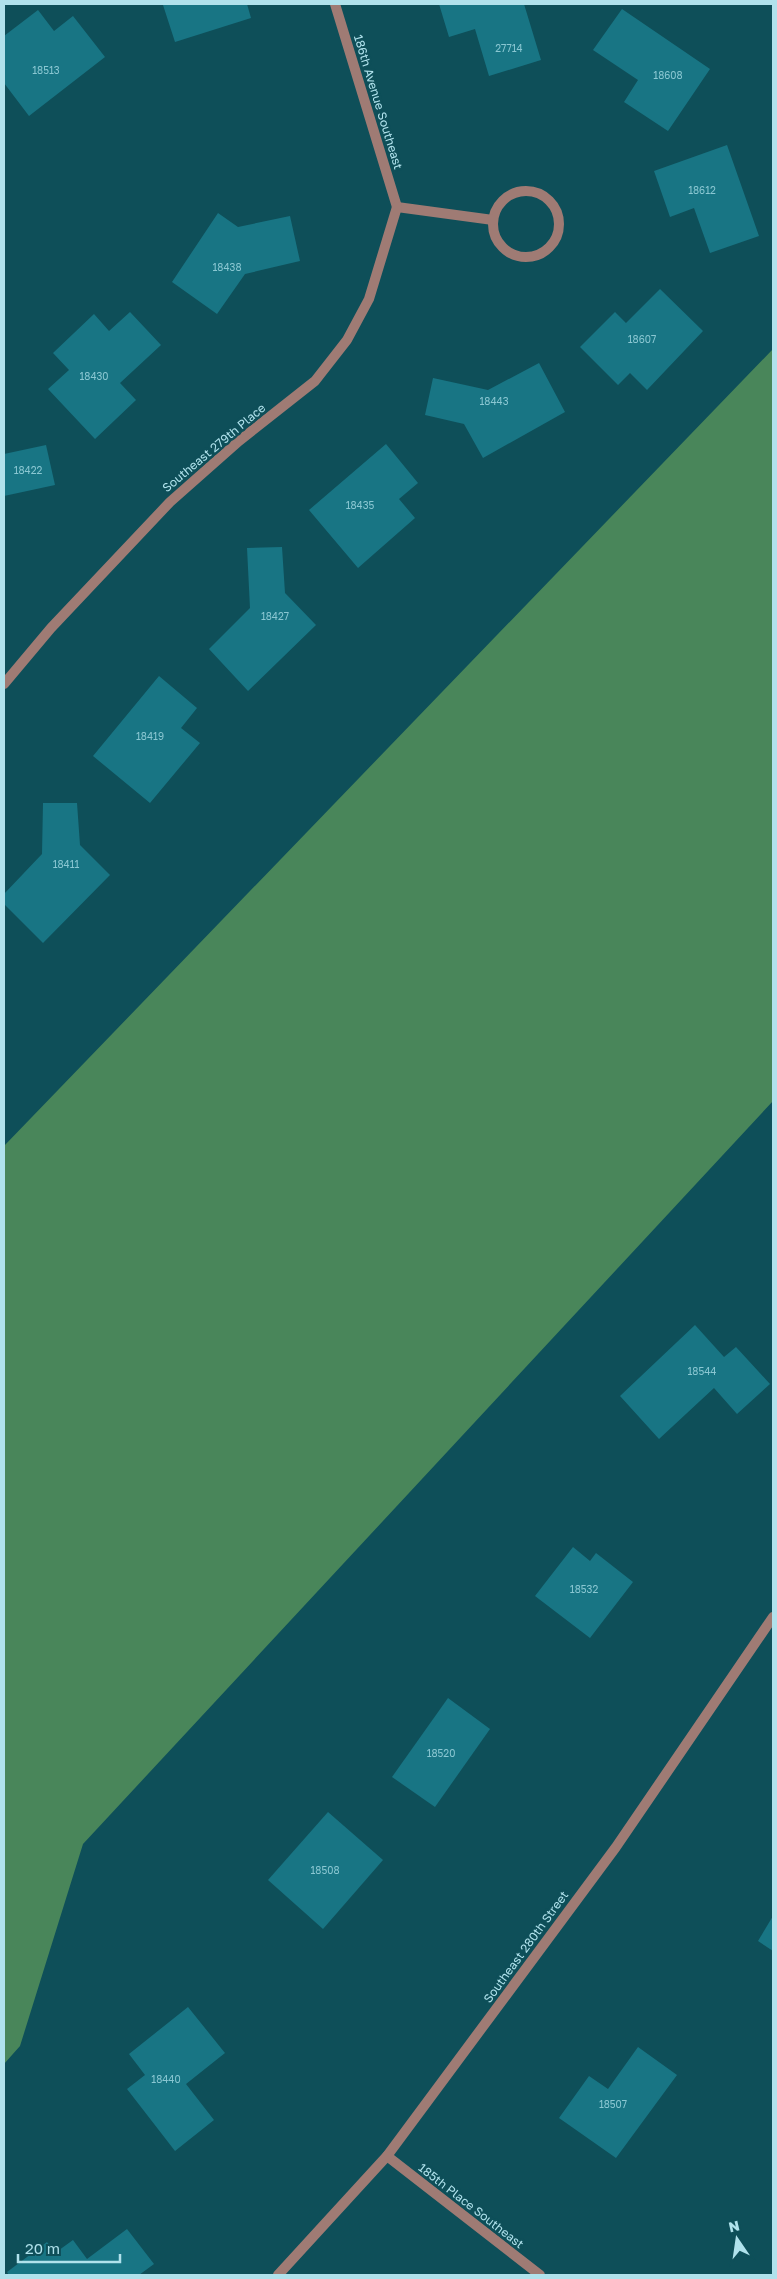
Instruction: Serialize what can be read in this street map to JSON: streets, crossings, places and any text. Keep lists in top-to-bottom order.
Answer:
{
  "streets": {
    "street": [
      "186th Avenue Southeast",
      "Southeast 279th Place",
      "Southeast 280th Street",
      "185th Place Southeast"
    ]
  },
  "crossings": [
    ["186th Avenue Southeast", "Southeast 279th Place"],
    ["Southeast 280th Street", "185th Place Southeast"]
  ],
  "house_numbers": [
    "27714",
    "18513",
    "18608",
    "18612",
    "18438",
    "18607",
    "18430",
    "18443",
    "18422",
    "18435",
    "18427",
    "18419",
    "18411",
    "18544",
    "18532",
    "18520",
    "18508",
    "18440",
    "18507"
  ],
  "scale_bar": "20 m",
  "north": "top"
}
